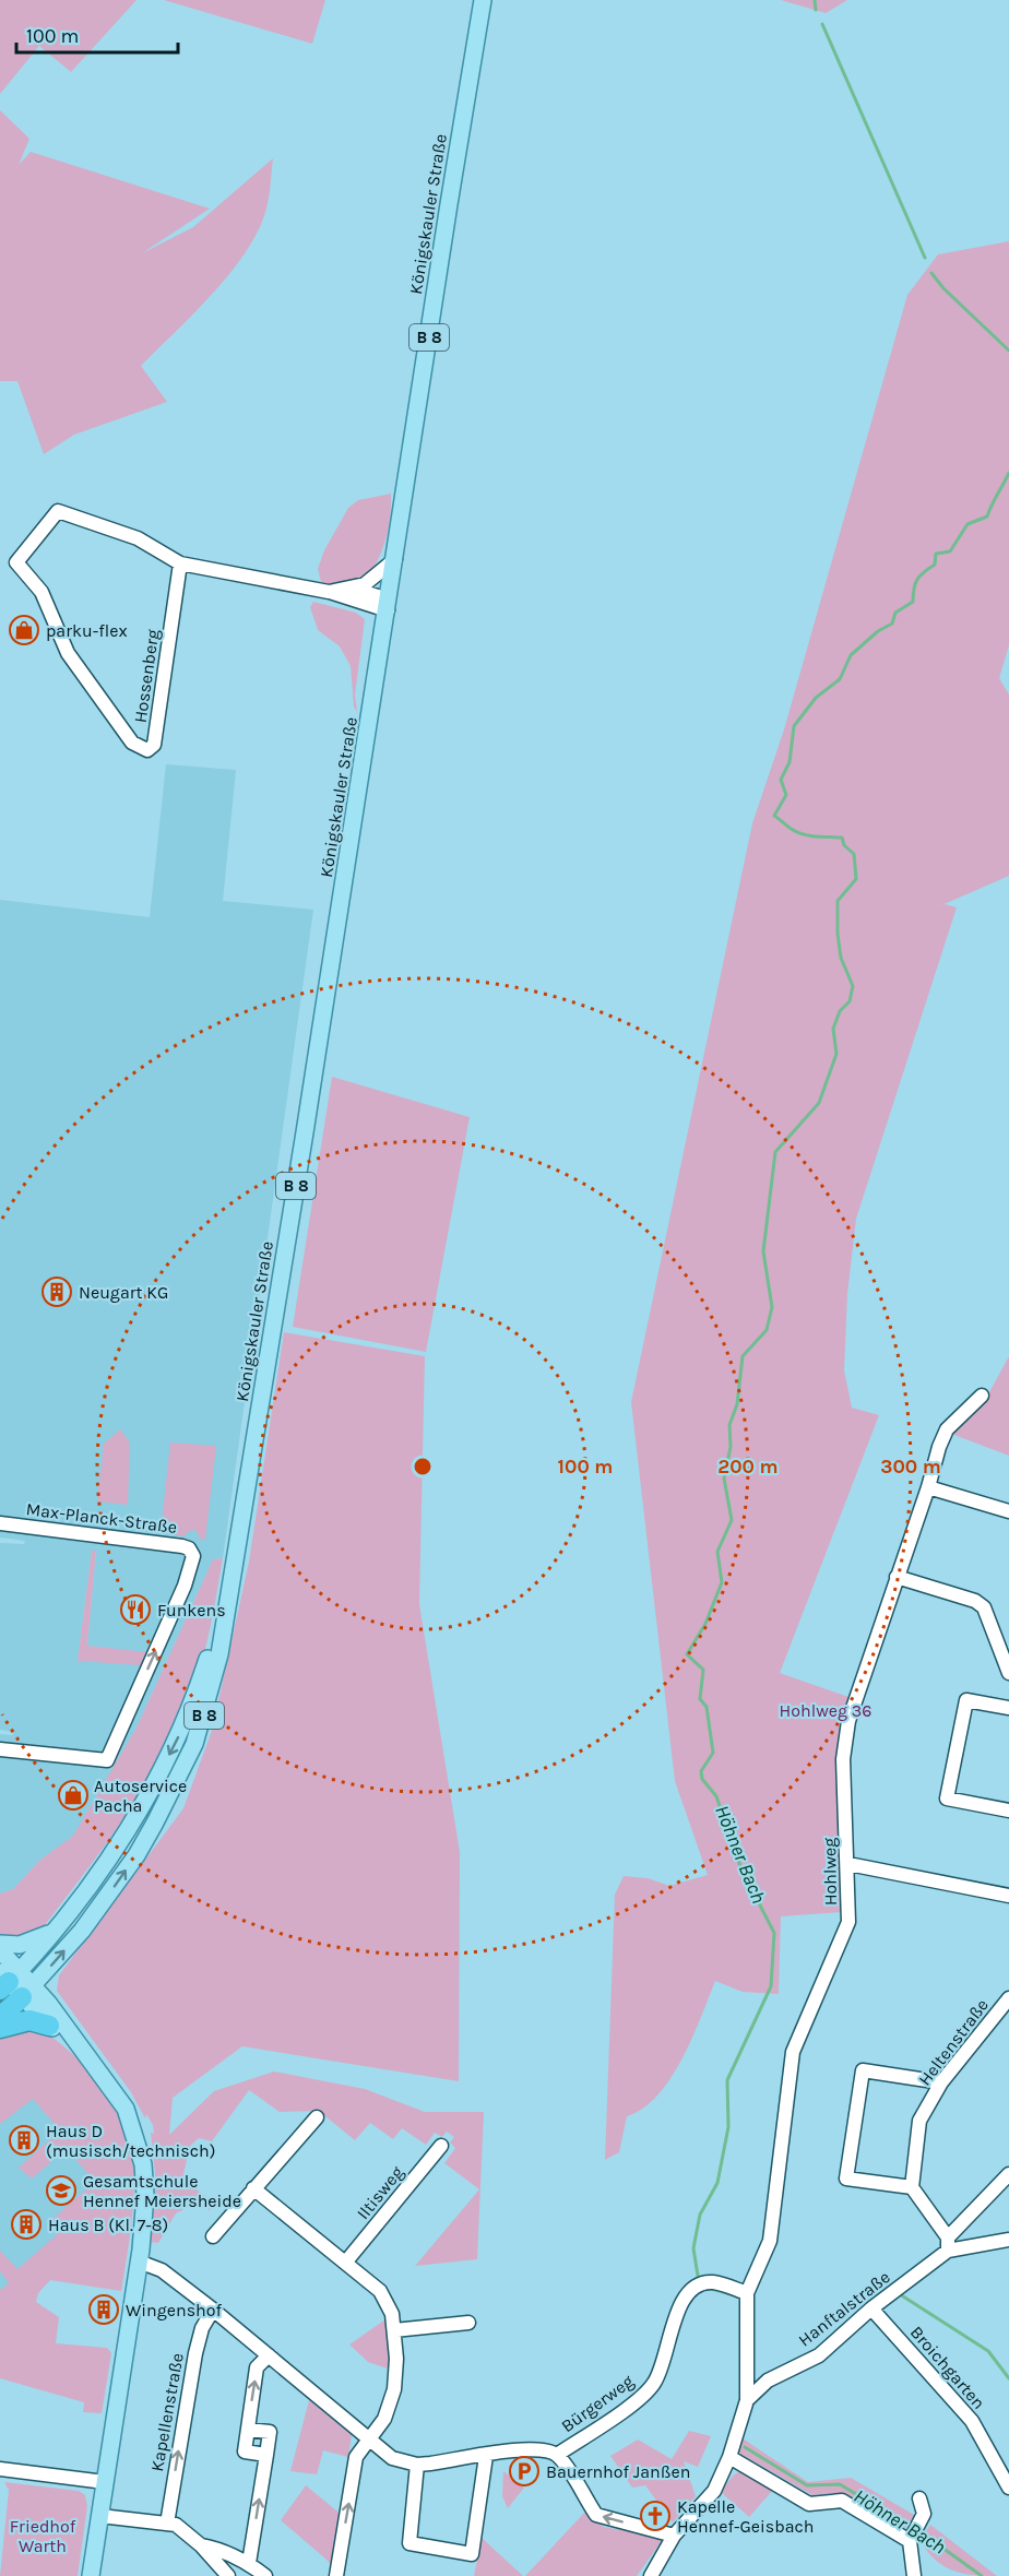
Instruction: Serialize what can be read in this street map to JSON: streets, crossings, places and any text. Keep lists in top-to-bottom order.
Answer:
{
  "streets": {
    "main road": ["Königskauler Straße", "B 8"],
    "street": [
      "Hossenberg",
      "Max-Planck-Straße",
      "Hohlweg",
      "Heltenstraße",
      "Iltisweg",
      "Hanftalstraße",
      "Broichgarten",
      "Bürgerweg",
      "Kapellenstraße"
    ]
  },
  "crossings": [
    ["Königskauler Straße", "B 8"],
    ["Königskauler Straße", "Hossenberg"],
    ["Hohlweg", "Hanftalstraße"],
    ["Hohlweg", "Bürgerweg"],
    ["Hanftalstraße", "Broichgarten"]
  ],
  "water": ["Höhner Bach"],
  "parks": ["Hohlweg 36", "Friedhof Warth"],
  "places": {
    "shop": ["parku-flex", "Autoservice Pacha"],
    "building": [
      "Neugart KG",
      "Haus D (musisch/technisch)",
      "Haus B (Kl. 7-8)",
      "Wingenshof"
    ],
    "restaurant": ["Funkens"],
    "school or university": ["Gesamtschule Hennef Meiersheide"],
    "parking": ["Bauernhof Janßen"],
    "church": ["Kapelle Hennef-Geisbach"]
  },
  "scale_bar": "100 m",
  "rings": ["100 m", "200 m", "300 m"]
}
